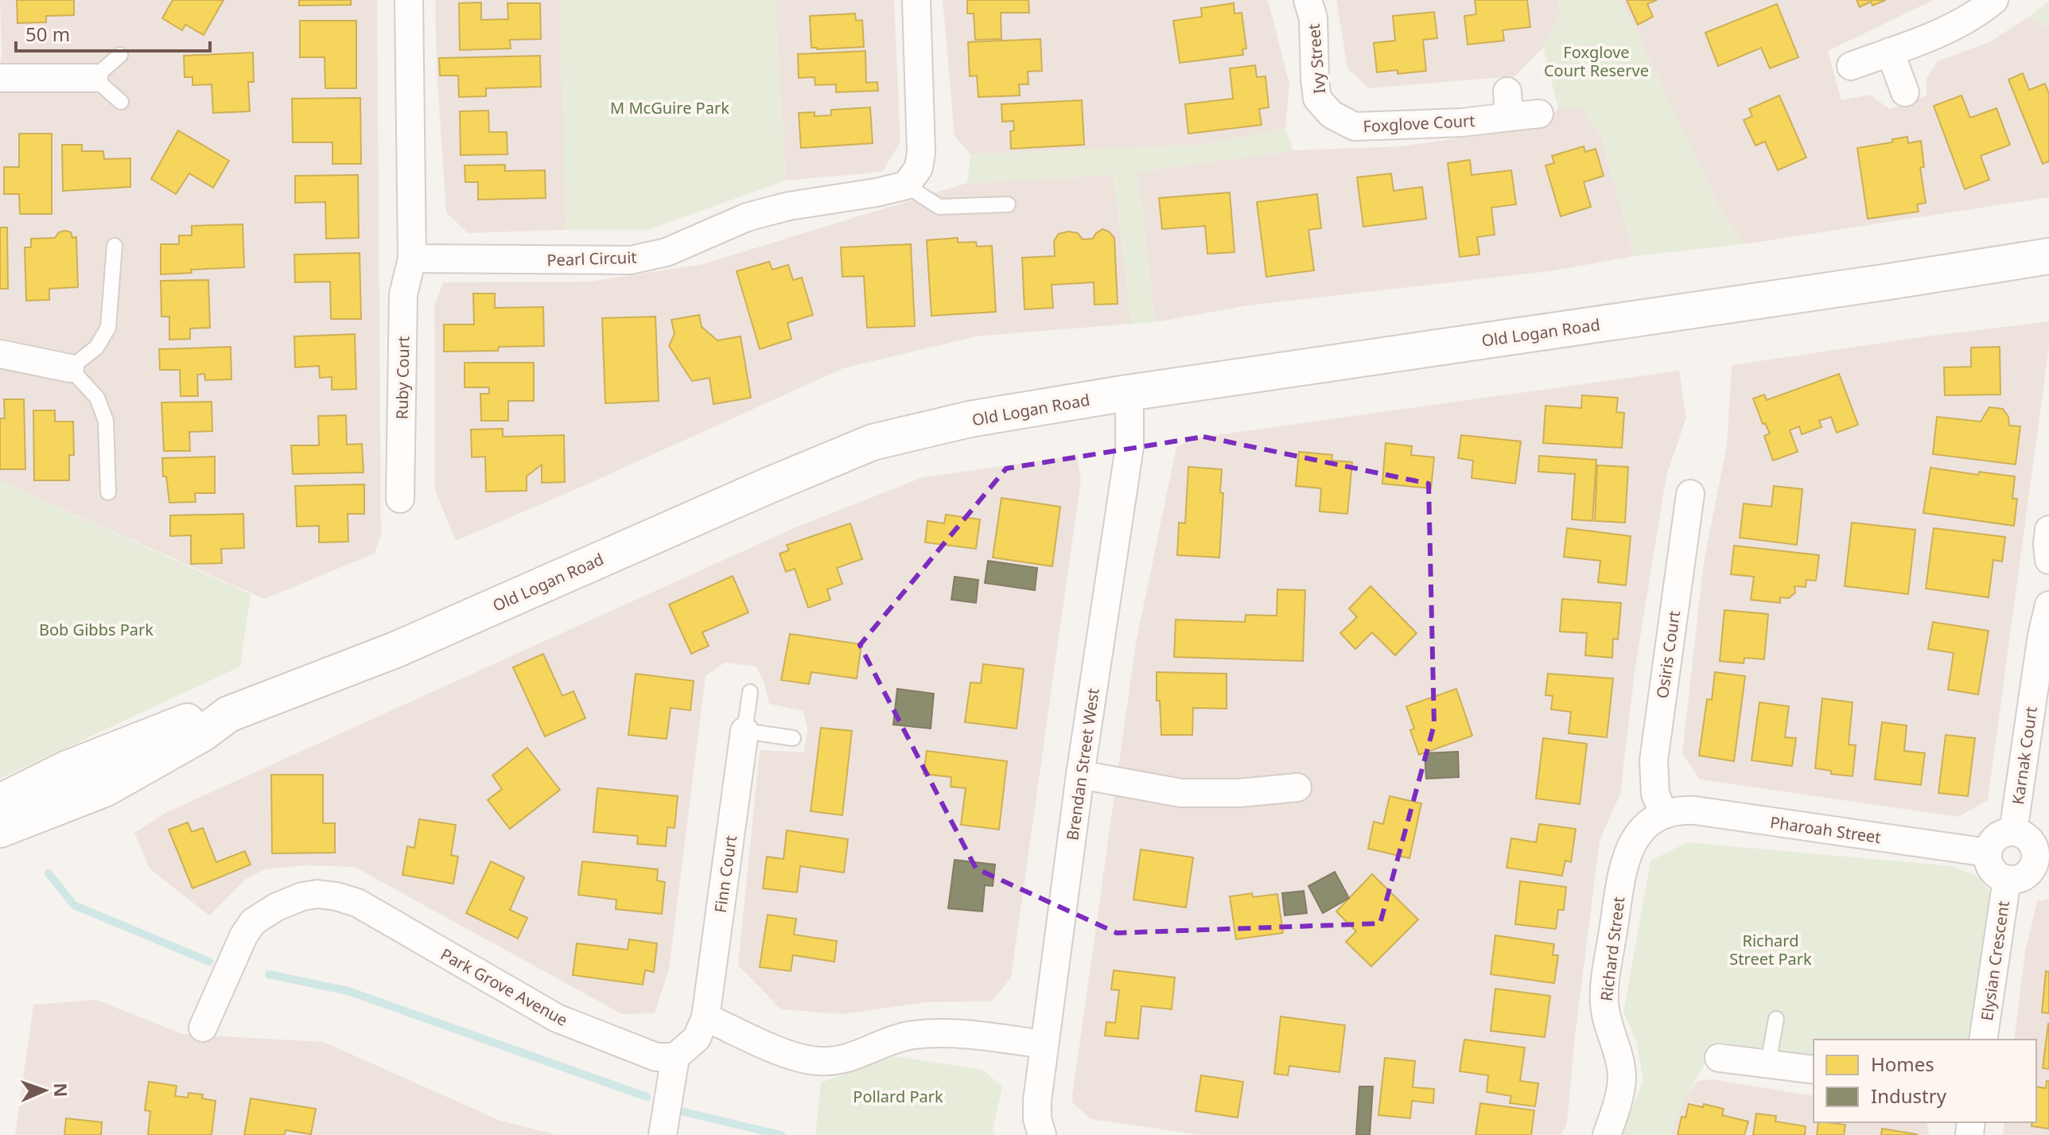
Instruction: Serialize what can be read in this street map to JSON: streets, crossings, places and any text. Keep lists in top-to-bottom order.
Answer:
{
  "streets": {
    "main road": ["Old Logan Road"],
    "street": [
      "Ivy Street",
      "Foxglove Court",
      "Pearl Circuit",
      "Ruby Court",
      "Osiris Court",
      "Karnak Court",
      "Brendan Street West",
      "Pharoah Street",
      "Finn Court",
      "Richard Street",
      "Elysian Crescent",
      "Park Grove Avenue"
    ]
  },
  "crossings": [
    ["Ivy Street", "Foxglove Court"],
    ["Pearl Circuit", "Ruby Court"],
    ["Old Logan Road", "Brendan Street West"],
    ["Osiris Court", "Pharoah Street"],
    ["Osiris Court", "Richard Street"],
    ["Karnak Court", "Pharoah Street"],
    ["Karnak Court", "Elysian Crescent"],
    ["Pharoah Street", "Richard Street"],
    ["Pharoah Street", "Elysian Crescent"]
  ],
  "parks": [
    "Foxglove Court Reserve",
    "M McGuire Park",
    "Bob Gibbs Park",
    "Richard Street Park",
    "Pollard Park"
  ],
  "legend": ["Homes", "Industry"],
  "scale_bar": "50 m",
  "north": "right"
}
